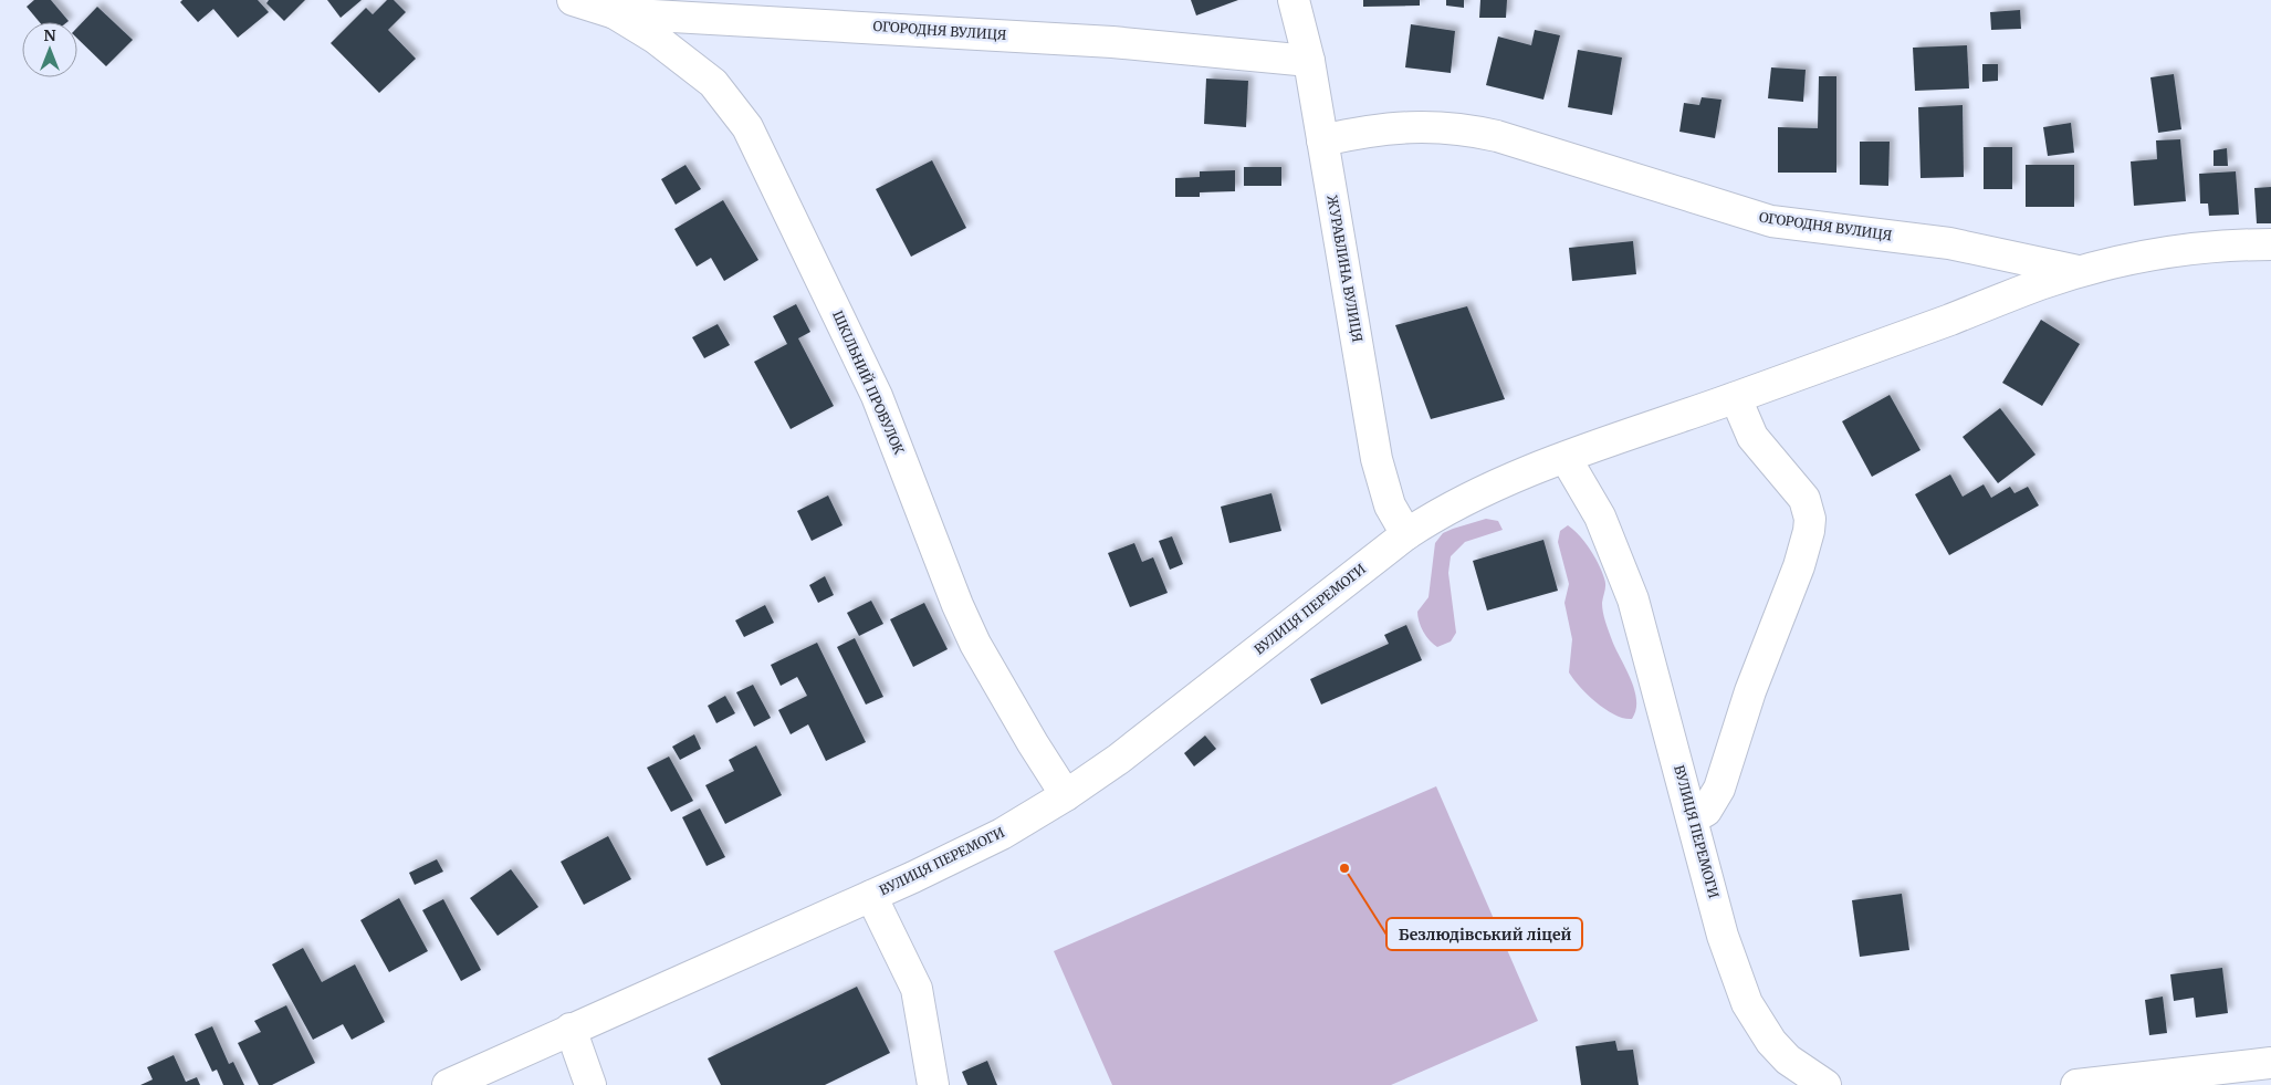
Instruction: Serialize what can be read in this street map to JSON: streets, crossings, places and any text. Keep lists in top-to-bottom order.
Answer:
{
  "streets": {
    "street": [
      "ОГОРОДНЯ ВУЛИЦЯ",
      "ЖУРАВЛИНА ВУЛИЦЯ",
      "ШКІЛЬНИЙ ПРОВУЛОК",
      "ВУЛИЦЯ ПЕРЕМОГИ"
    ]
  },
  "crossings": [
    ["ОГОРОДНЯ ВУЛИЦЯ", "ЖУРАВЛИНА ВУЛИЦЯ"],
    ["ОГОРОДНЯ ВУЛИЦЯ", "ШКІЛЬНИЙ ПРОВУЛОК"],
    ["ЖУРАВЛИНА ВУЛИЦЯ", "ВУЛИЦЯ ПЕРЕМОГИ"],
    ["ШКІЛЬНИЙ ПРОВУЛОК", "ВУЛИЦЯ ПЕРЕМОГИ"]
  ],
  "places": ["Безлюдівський ліцей"],
  "north": "top"
}
